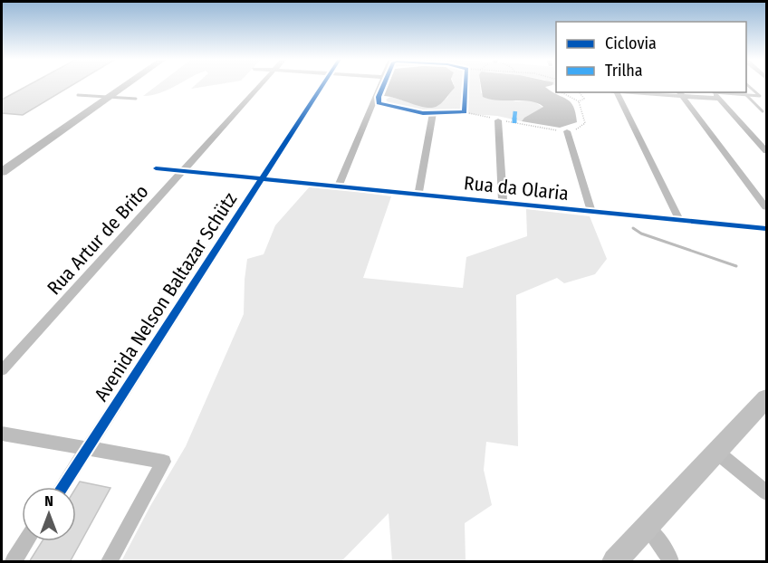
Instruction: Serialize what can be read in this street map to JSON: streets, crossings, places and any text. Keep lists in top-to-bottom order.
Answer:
{
  "streets": {
    "street": ["Rua da Olaria", "Rua Artur de Brito", "Avenida Nelson Baltazar Schütz"]
  },
  "crossings": [
    ["Rua da Olaria", "Rua Artur de Brito"],
    ["Rua da Olaria", "Avenida Nelson Baltazar Schütz"]
  ],
  "legend": ["Ciclovia", "Trilha"],
  "north": "top"
}
